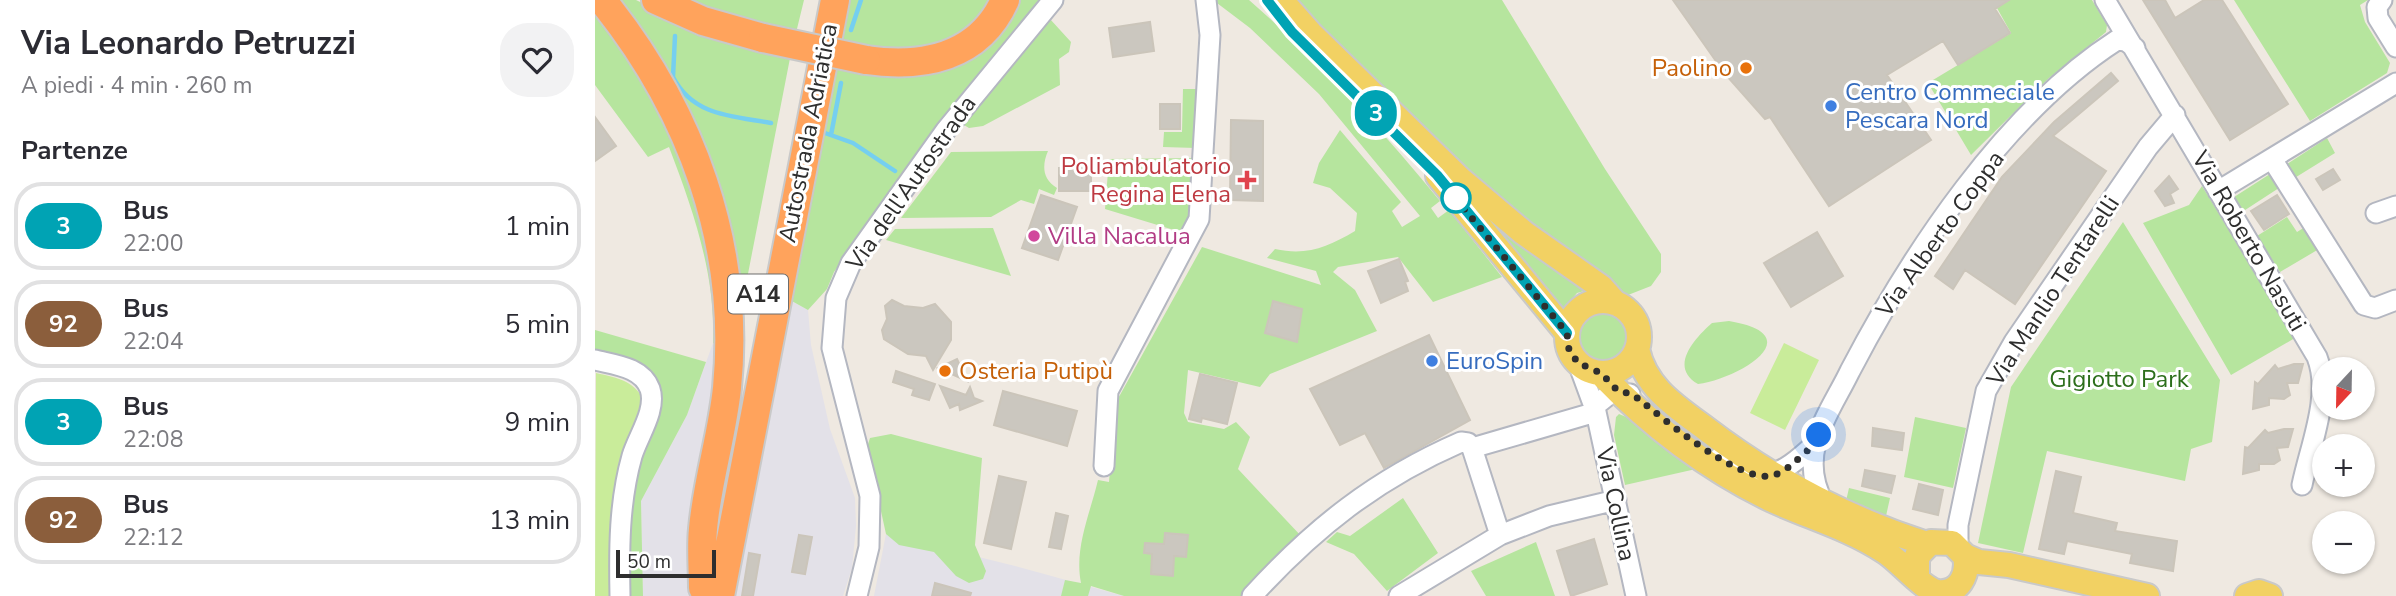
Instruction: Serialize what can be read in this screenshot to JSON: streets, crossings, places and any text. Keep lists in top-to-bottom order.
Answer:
{
  "streets": {
    "highway": ["Autostrada Adriatica", "A14"],
    "street": [
      "Via dell'Autostrada",
      "Via Alberto Coppa",
      "Via Roberto Nasuti",
      "Via Manlio Tentarelli",
      "Via Collina"
    ]
  },
  "crossings": [
    ["Via Alberto Coppa", "Via Roberto Nasuti"],
    ["Via Roberto Nasuti", "Via Manlio Tentarelli"]
  ],
  "parks": ["Gigiotto Park"],
  "places": {
    "other": [
      "Paolino",
      "Centro Commeciale Pescara Nord",
      "Villa Nacalua",
      "EuroSpin",
      "Osteria Putipù"
    ],
    "health": ["Poliambulatorio Regina Elena"]
  },
  "lines": ["bus line 3"],
  "scale_bar": "50 m",
  "north": "bottom",
  "page": {
    "heading": [
      ["Via Leonardo Petruzzi", "A piedi · 4 min · 260 m"],
      "Partenze"
    ],
    "on_map": "3",
    "list": [
      {
        "mark": "3",
        "name": "Bus",
        "note": "22:00",
        "value": "1 min"
      },
      {
        "mark": "92",
        "name": "Bus",
        "note": "22:04",
        "value": "5 min"
      },
      {
        "mark": "3",
        "name": "Bus",
        "note": "22:08",
        "value": "9 min"
      },
      {
        "mark": "92",
        "name": "Bus",
        "note": "22:12",
        "value": "13 min"
      }
    ],
    "map_buttons": ["+", "−"],
    "scale": "50 m"
  }
}
